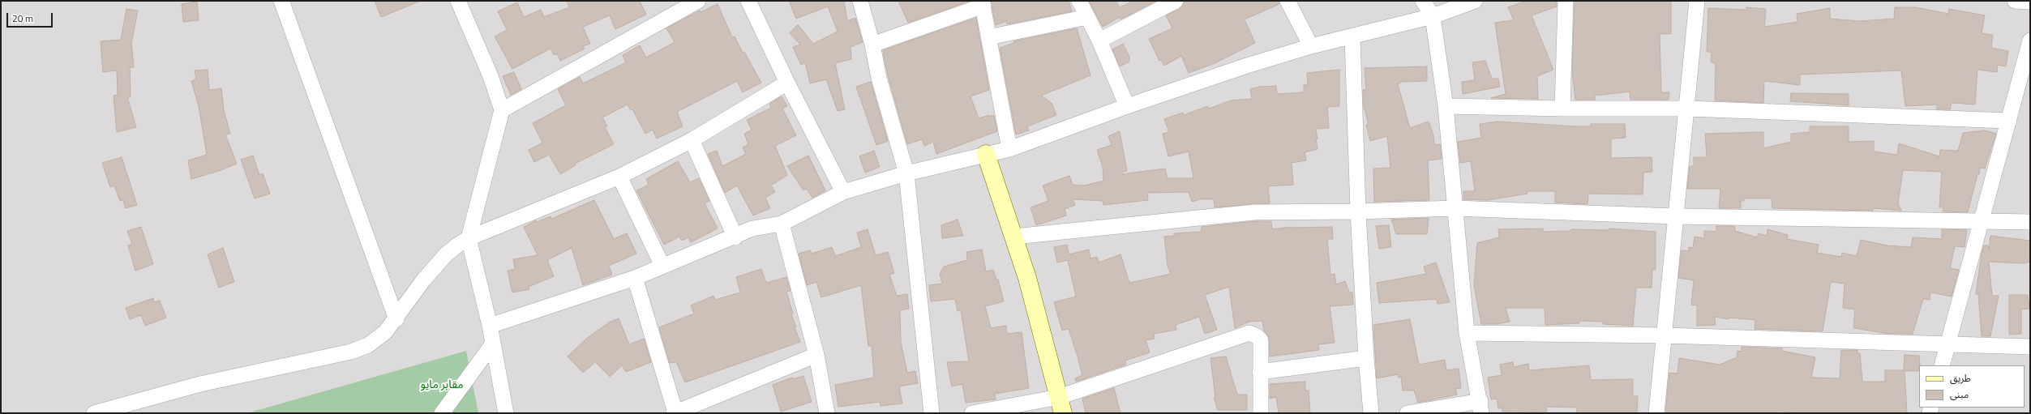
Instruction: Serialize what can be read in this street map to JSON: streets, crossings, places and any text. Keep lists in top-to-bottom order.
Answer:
{
  "parks": ["مقابر مايو"],
  "legend": ["طريق", "مبنى"],
  "scale_bar": "20 m"
}
